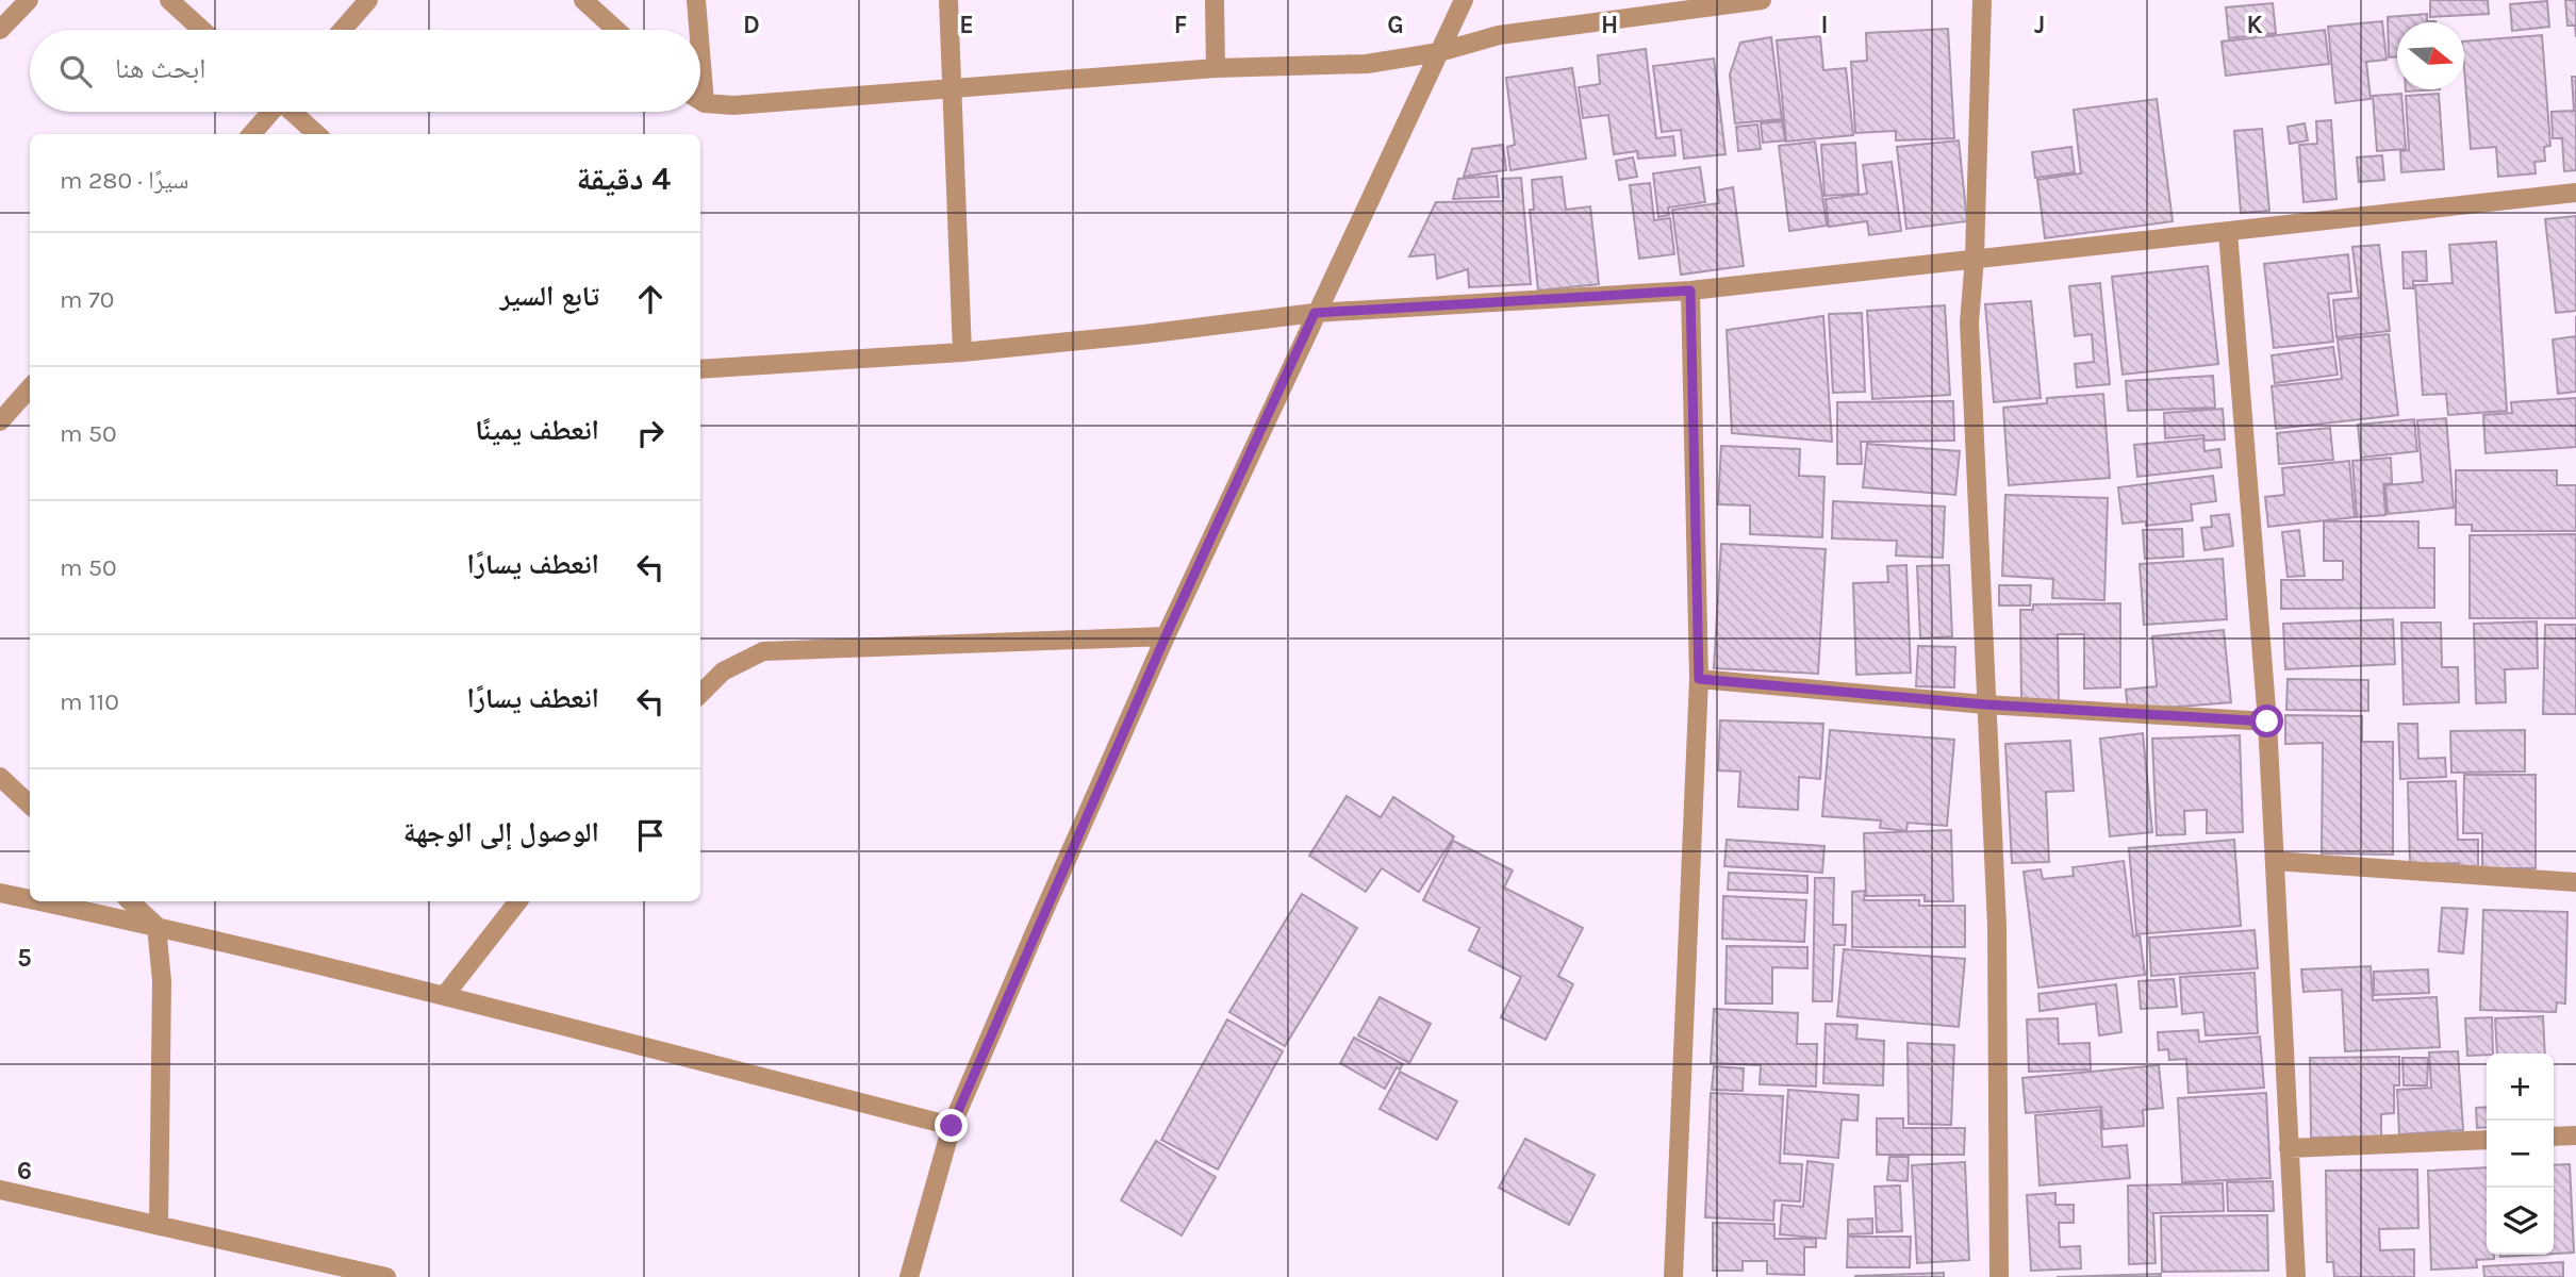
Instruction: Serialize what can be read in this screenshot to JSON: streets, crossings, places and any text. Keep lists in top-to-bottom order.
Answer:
{
  "north": "right",
  "page": {
    "search": "ابحث هنا",
    "heading": ["4 دقيقة", "سيرًا · 280 m"],
    "list": [
      ["تابع السير", "70 m"],
      ["انعطف يمينًا", "50 m"],
      ["انعطف يسارًا", "50 m"],
      ["انعطف يسارًا", "110 m"],
      "الوصول إلى الوجهة"
    ],
    "map_buttons": ["+", "−"]
  },
  "grid": {
    "columns": [
      "D",
      "E",
      "F",
      "G",
      "H",
      "I",
      "J",
      "K"
    ],
    "rows": ["5", "6"]
  }
}
